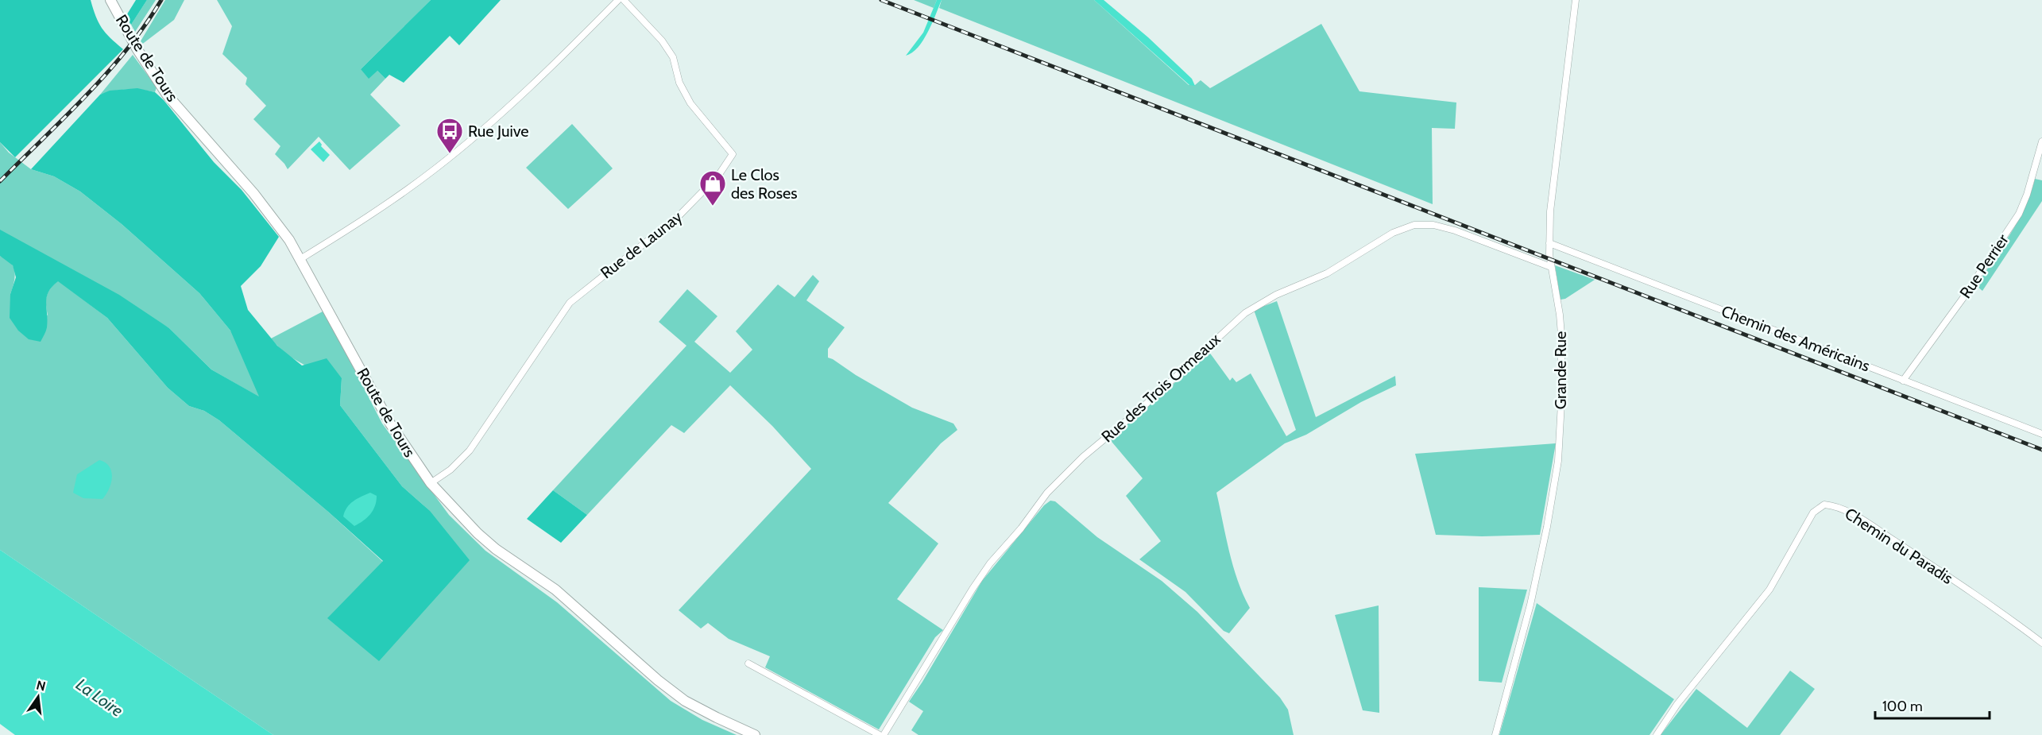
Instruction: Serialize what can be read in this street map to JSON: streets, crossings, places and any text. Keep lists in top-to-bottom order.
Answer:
{
  "streets": {
    "main road": ["Route de Tours"],
    "street": [
      "Rue de Launay",
      "Rue Perrier",
      "Chemin des Américains",
      "Grande Rue",
      "Rue des Trois Ormeaux",
      "Chemin du Paradis"
    ]
  },
  "crossings": [
    ["Route de Tours", "Rue de Launay"],
    ["Rue Perrier", "Chemin des Américains"],
    ["Chemin des Américains", "Grande Rue"],
    ["Grande Rue", "Rue des Trois Ormeaux"]
  ],
  "water": ["La Loire"],
  "places": {
    "bus stop": ["Rue Juive"],
    "shop": ["Le Clos des Roses"]
  },
  "scale_bar": "100 m",
  "north": "top"
}
